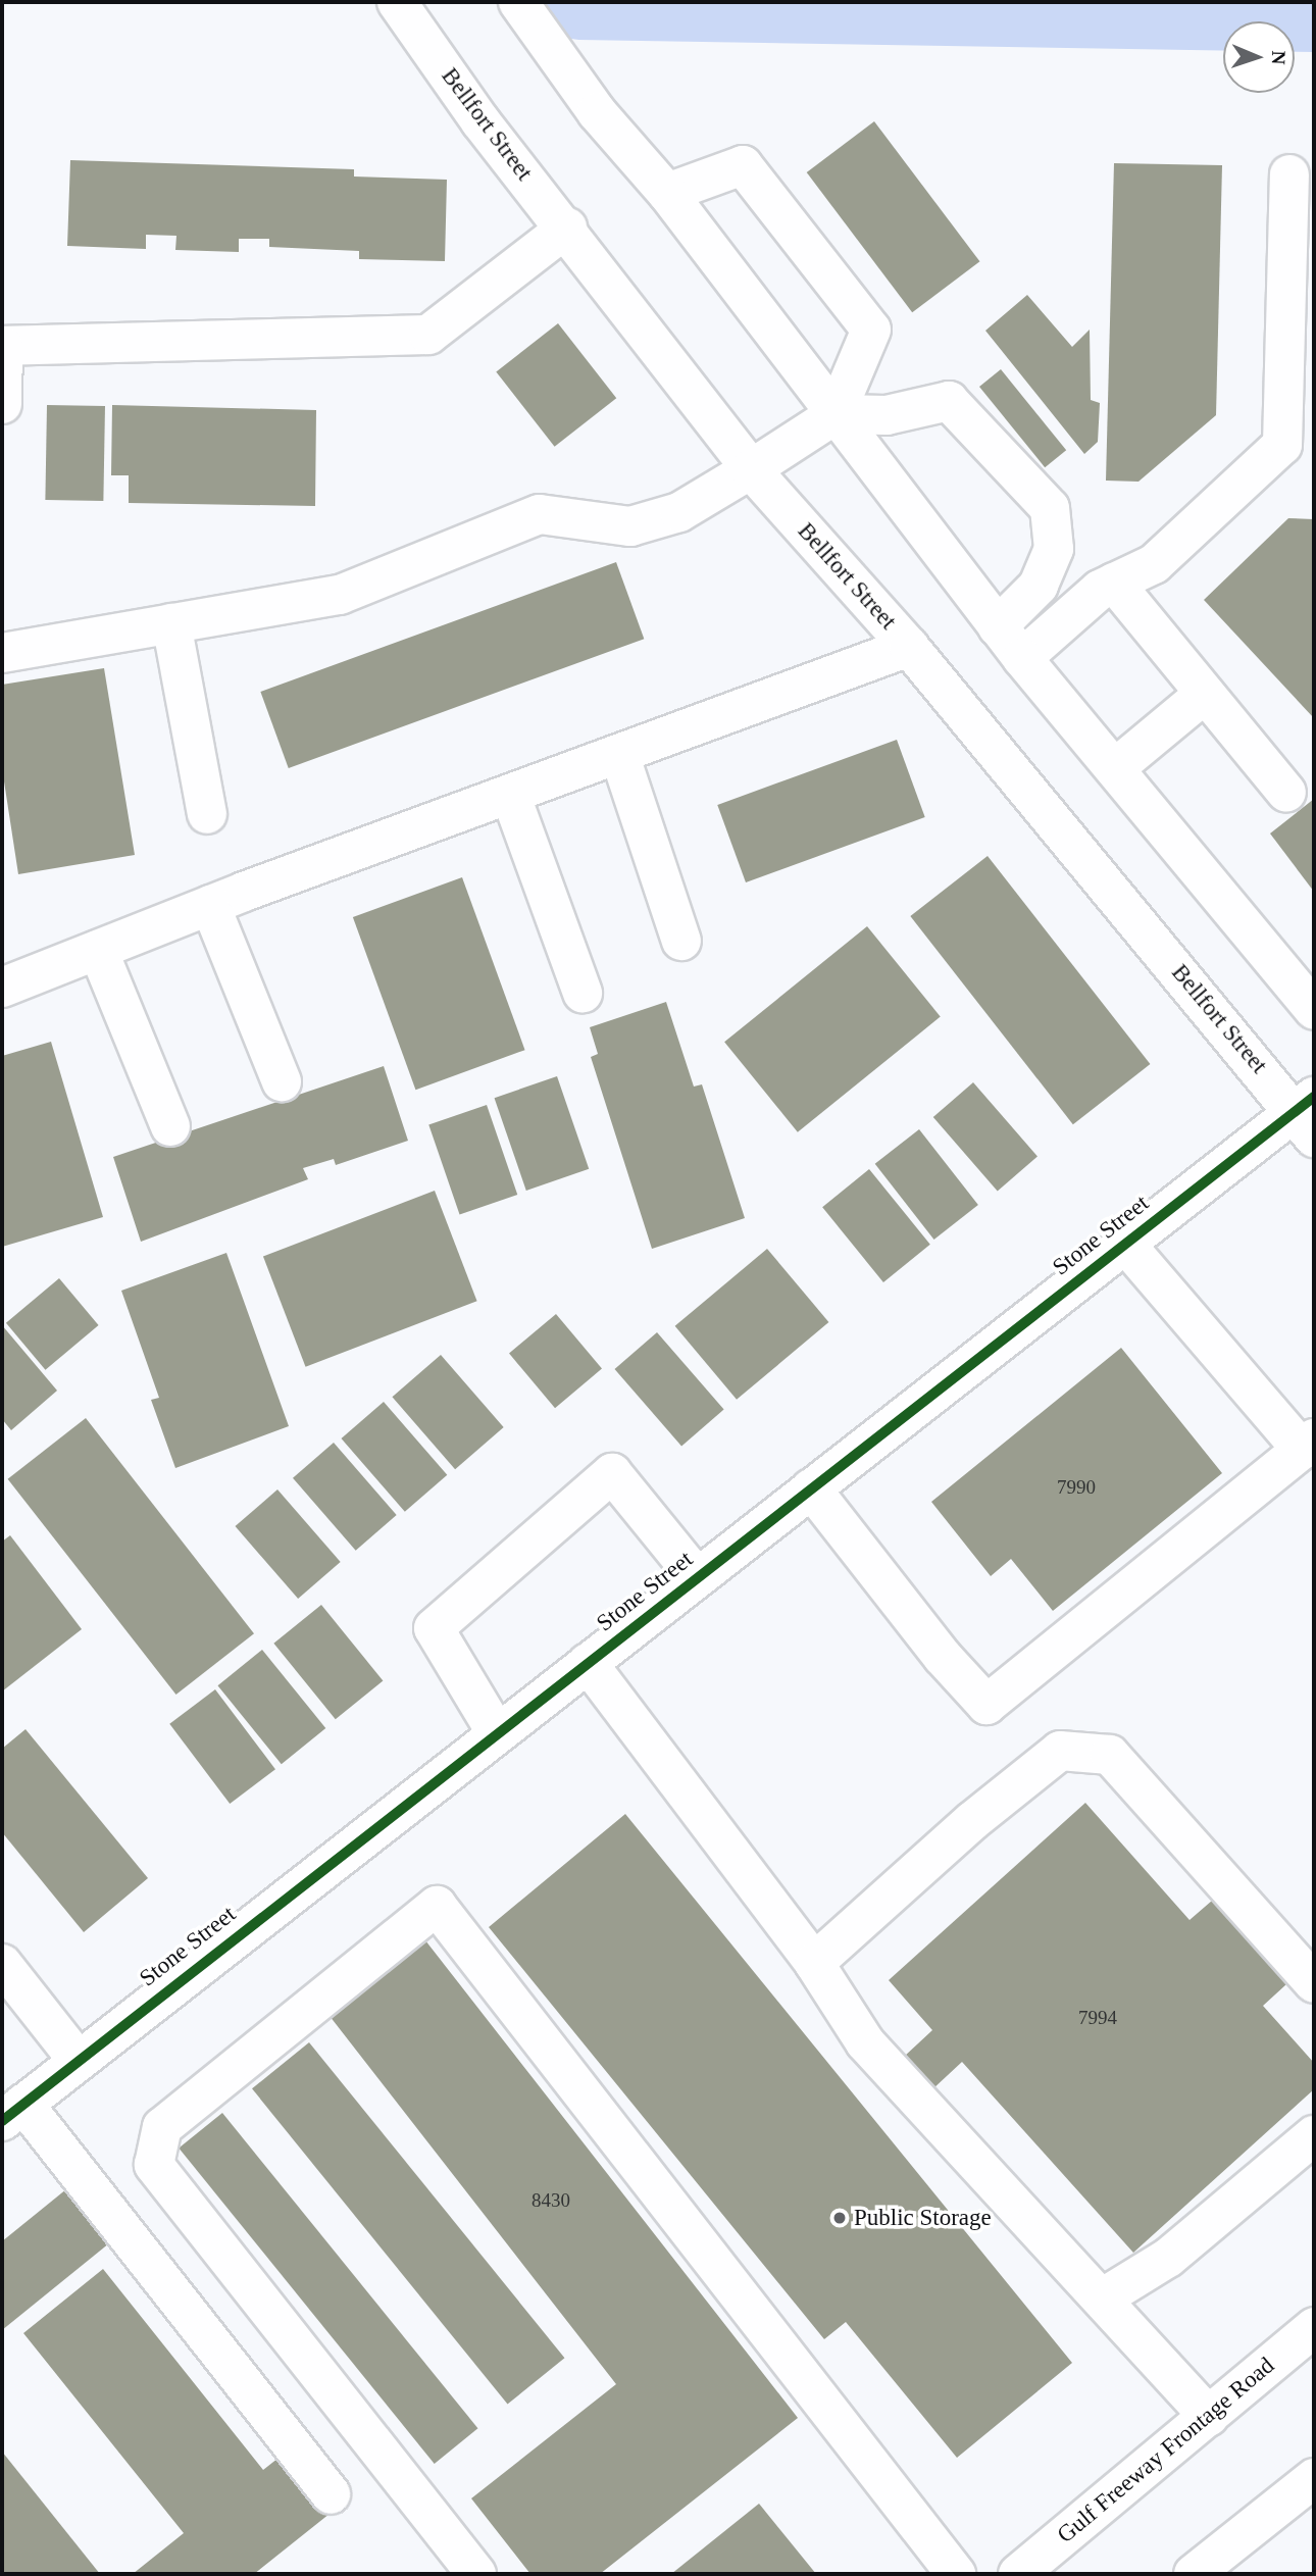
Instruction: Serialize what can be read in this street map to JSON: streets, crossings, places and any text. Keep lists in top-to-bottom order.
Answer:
{
  "streets": {
    "main road": ["Bellfort Street", "Stone Street", "Gulf Freeway Frontage Road"]
  },
  "crossings": [
    ["Bellfort Street", "Stone Street"]
  ],
  "places": ["Public Storage"],
  "house_numbers": ["7990", "7994", "8430"],
  "north": "right"
}
